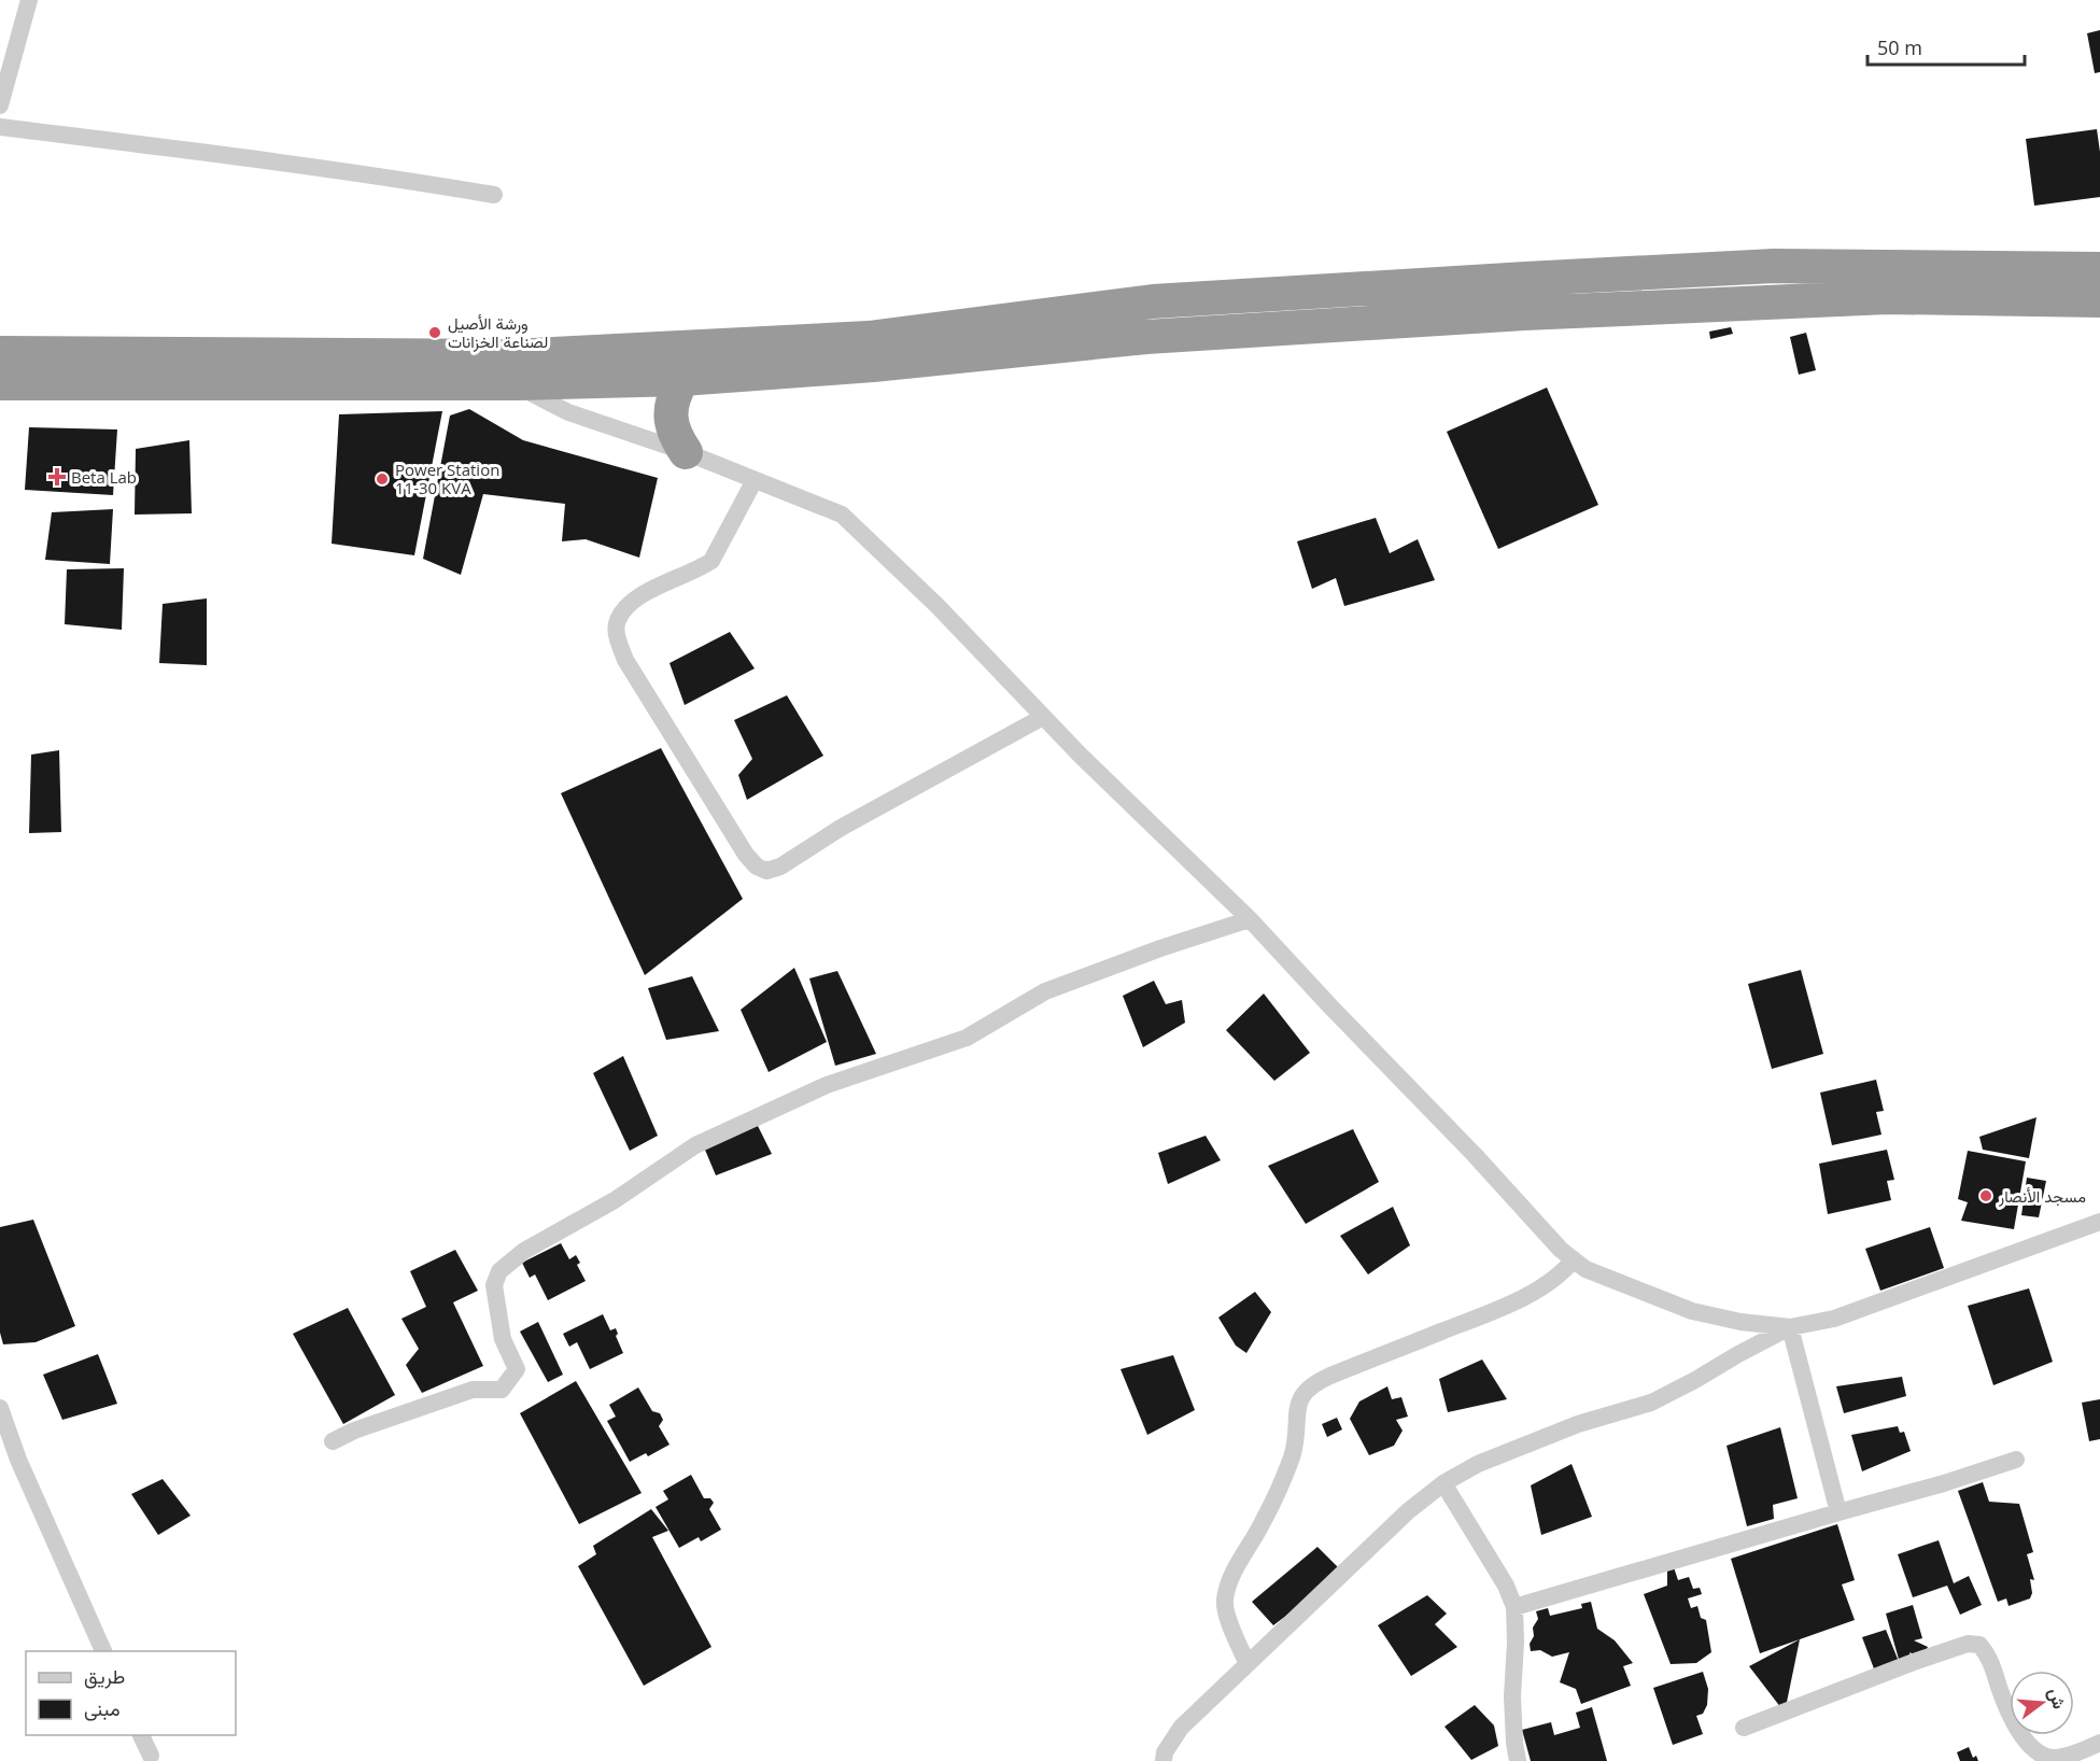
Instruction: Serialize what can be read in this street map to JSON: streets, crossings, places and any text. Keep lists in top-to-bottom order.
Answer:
{
  "places": {
    "other": ["ورشة الأصيل لصناعة الخزانات", "Power Station 11-30 KVA", "مسجد الأنصار"],
    "health": ["Beta Lab"]
  },
  "legend": ["طريق", "مبنى"],
  "scale_bar": "50 m",
  "north": "right"
}
